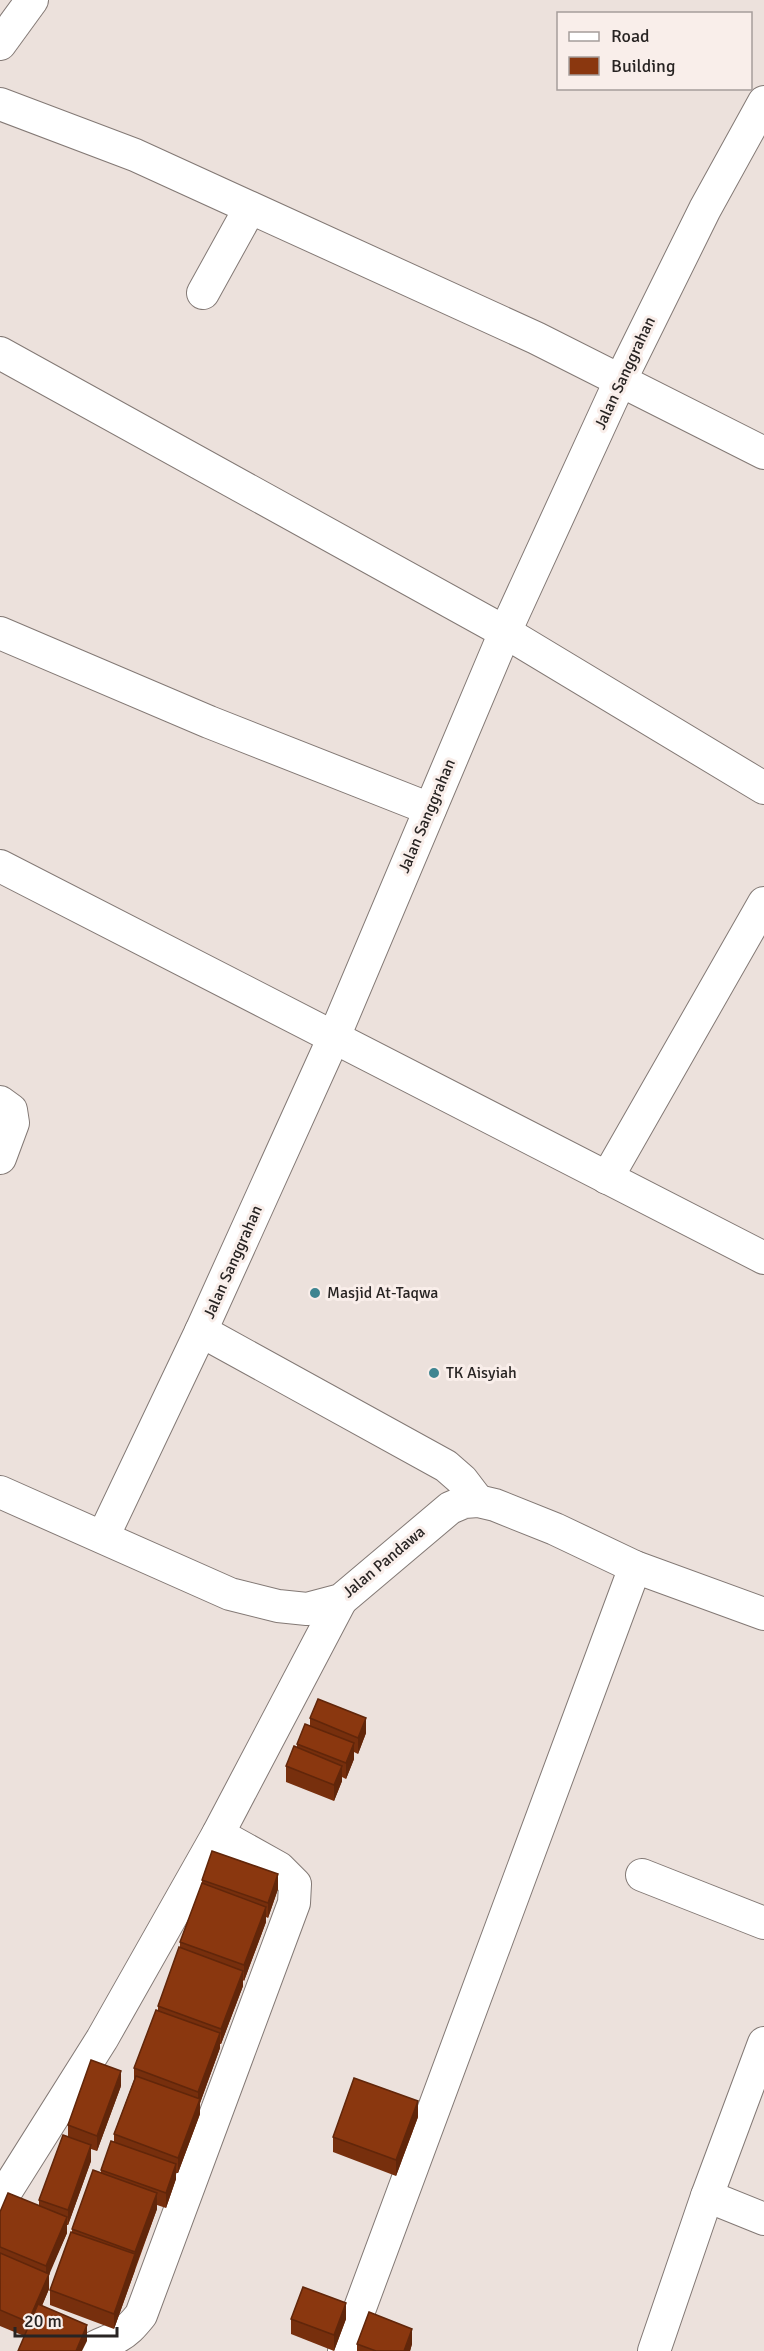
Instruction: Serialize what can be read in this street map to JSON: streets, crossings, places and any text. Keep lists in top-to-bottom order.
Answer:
{
  "streets": {
    "street": ["Jalan Sanggrahan", "Jalan Pandawa"]
  },
  "crossings": [
    ["Jalan Sanggrahan", "Jalan Pandawa"]
  ],
  "places": ["Masjid At-Taqwa", "TK Aisyiah"],
  "legend": ["Road", "Building"],
  "scale_bar": "20 m"
}
